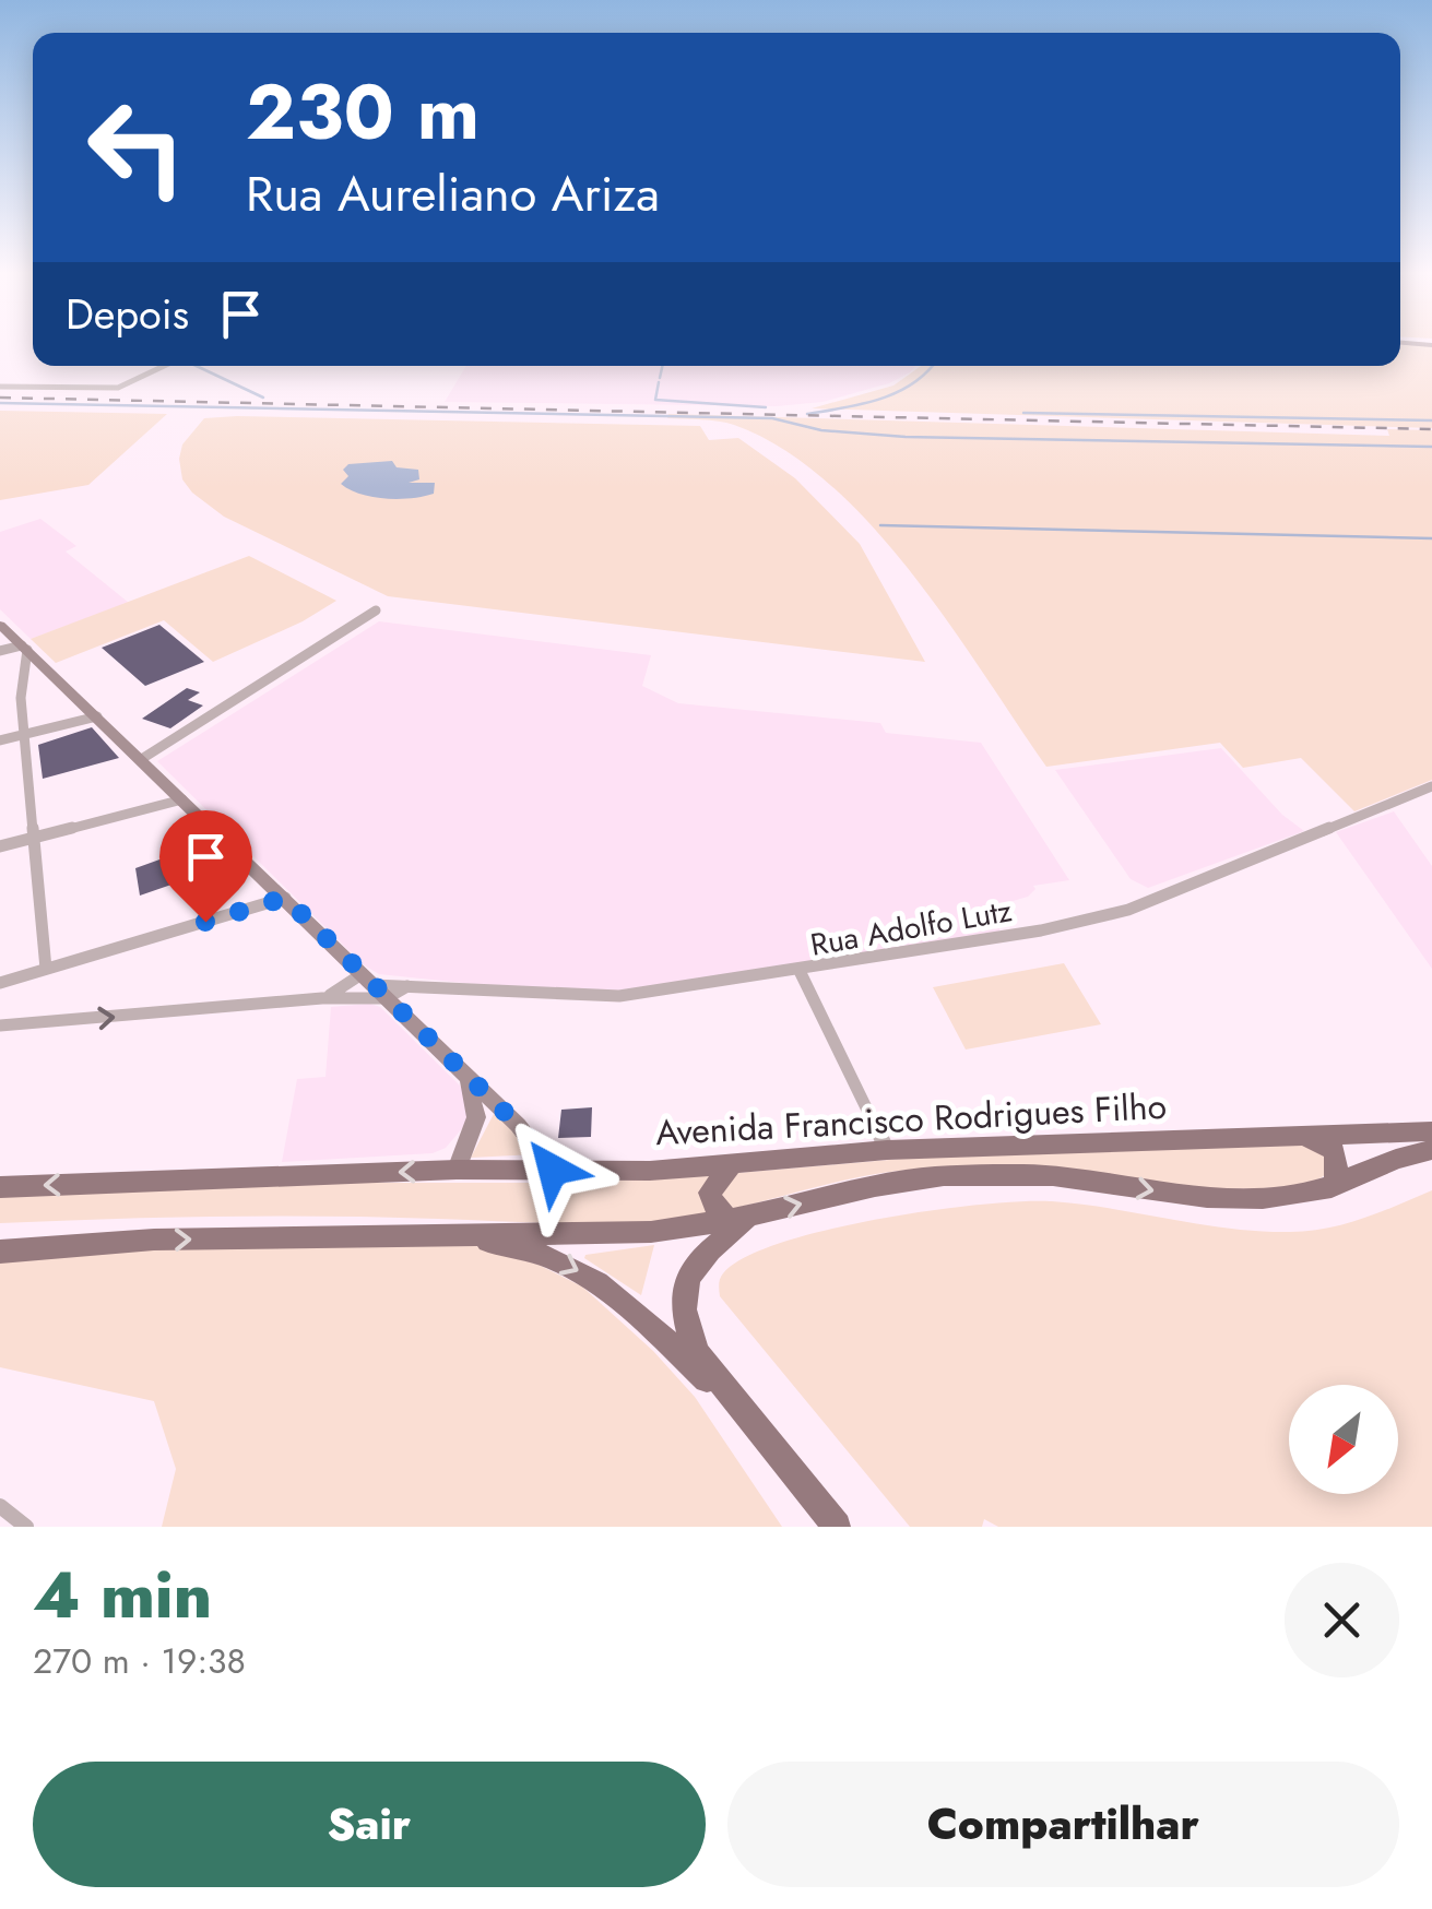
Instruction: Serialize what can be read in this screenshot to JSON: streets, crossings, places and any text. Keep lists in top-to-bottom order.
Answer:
{
  "streets": {
    "main road": ["Avenida Francisco Rodrigues Filho"],
    "street": ["Rua Adolfo Lutz"]
  },
  "north": "bottom left",
  "page": {
    "turn": ["230 m", "Rua Aureliano Ariza"],
    "then": "Depois",
    "heading": ["4 min", "270 m · 19:38"],
    "buttons": ["Sair", "Compartilhar"]
  }
}
